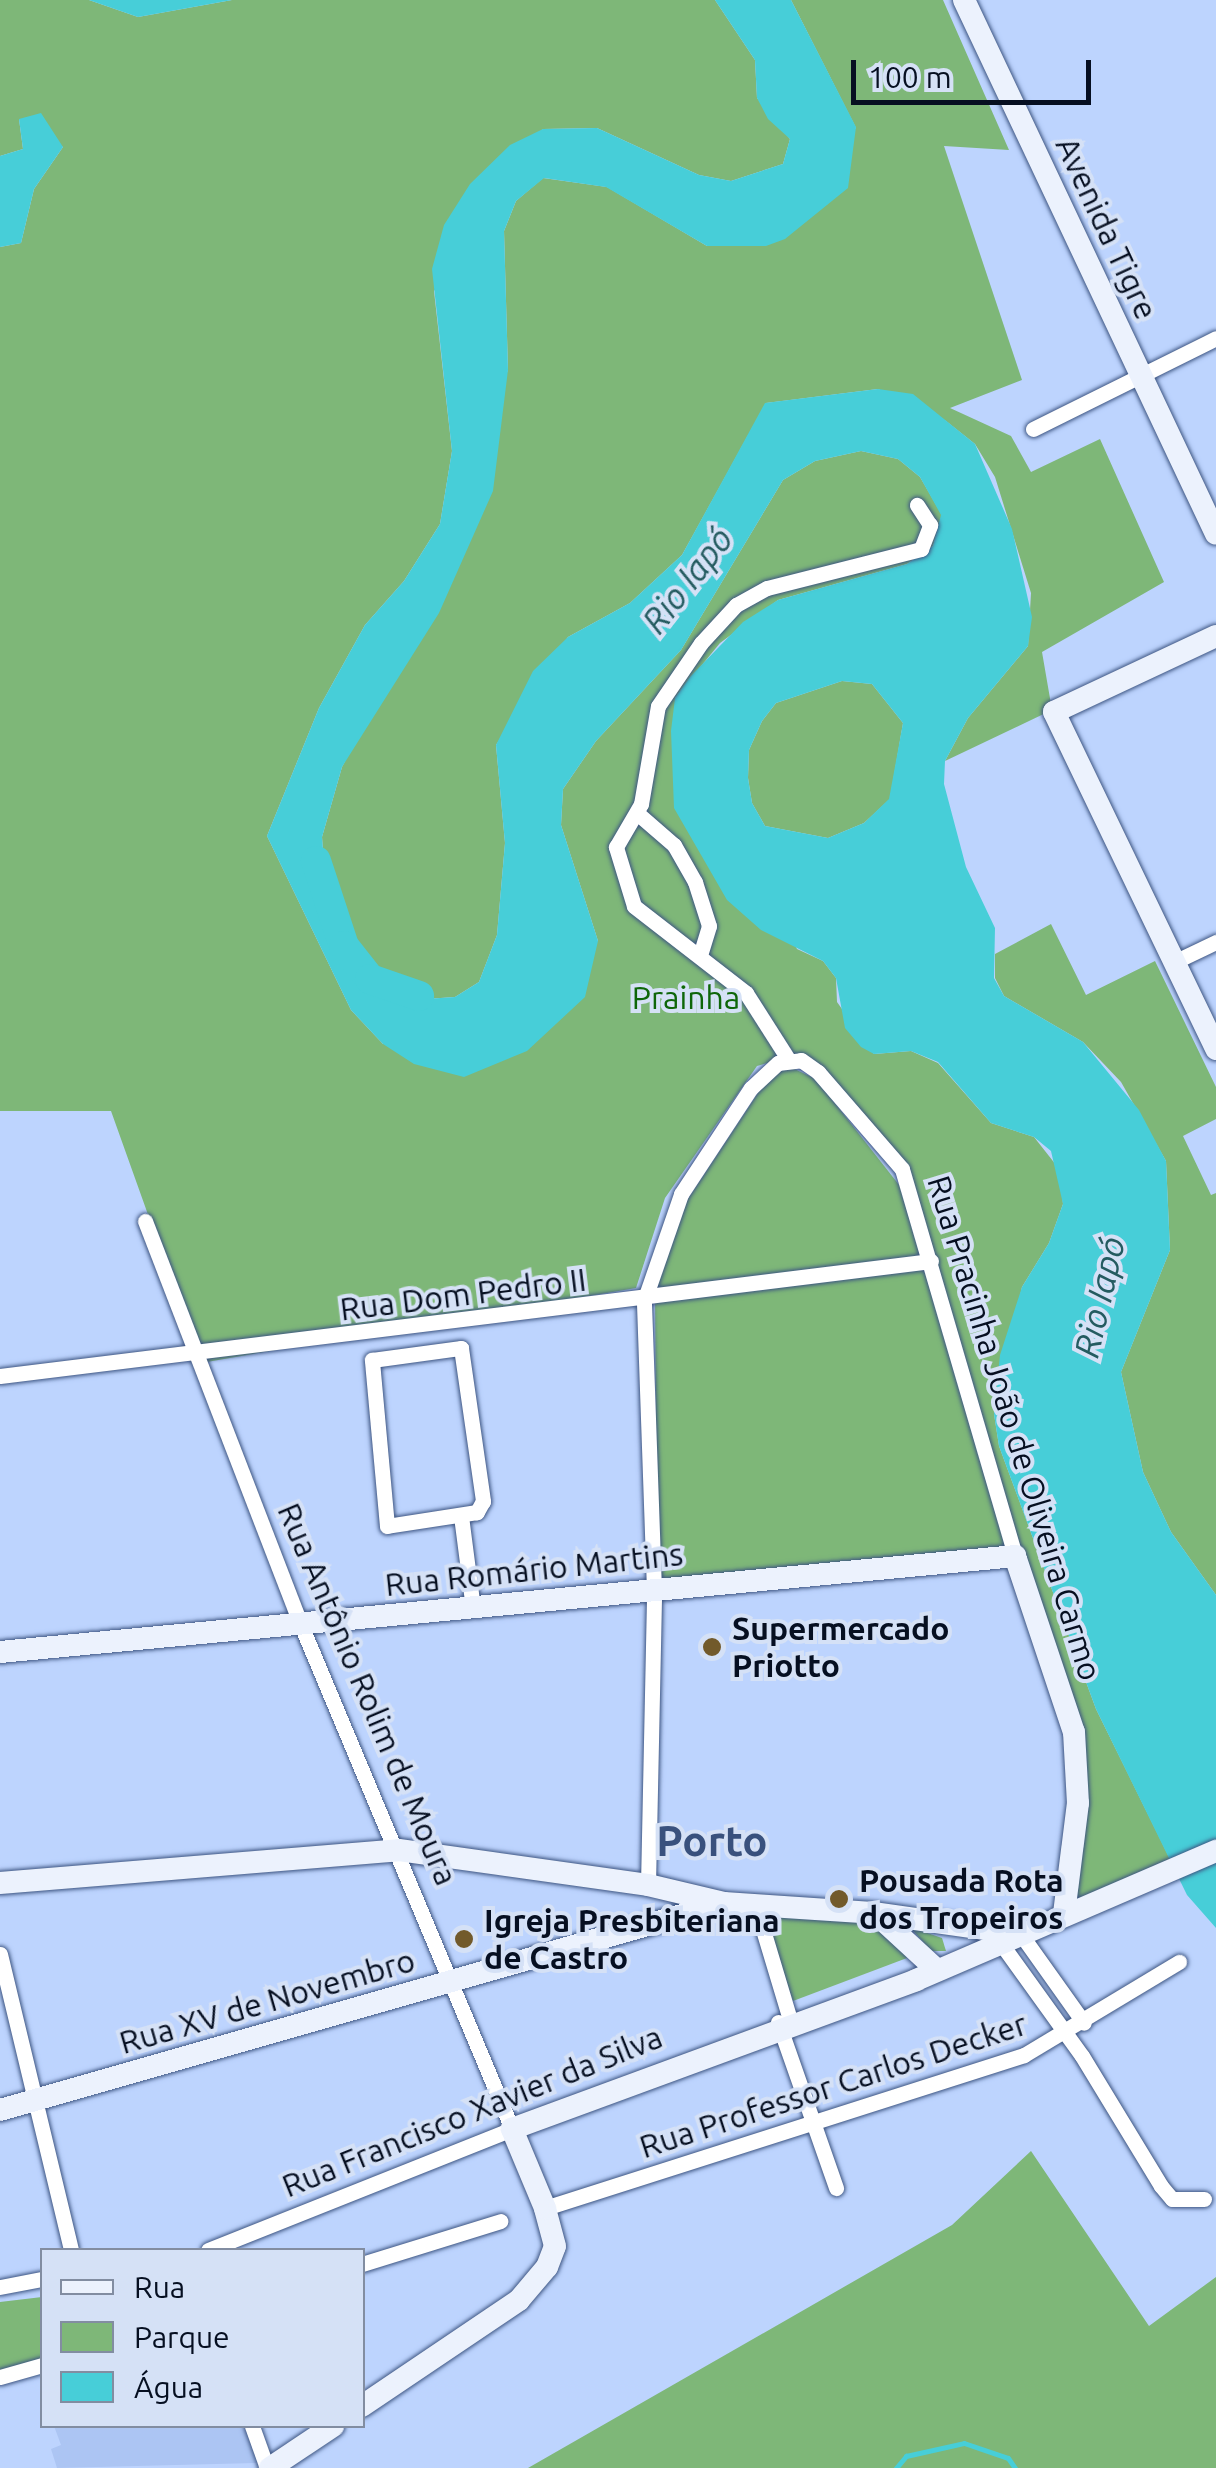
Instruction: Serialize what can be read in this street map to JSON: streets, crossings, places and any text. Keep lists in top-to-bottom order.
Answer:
{
  "streets": {
    "street": [
      "Avenida Tigre",
      "Rua Dom Pedro II",
      "Rua Pracinha João de Oliveira Carmo",
      "Rua Romário Martins",
      "Rua Antônio Rolim de Moura",
      "Rua XV de Novembro",
      "Rua Professor Carlos Decker",
      "Rua Francisco Xavier da Silva"
    ]
  },
  "crossings": [
    ["Rua Dom Pedro II", "Rua Pracinha João de Oliveira Carmo"],
    ["Rua Dom Pedro II", "Rua Antônio Rolim de Moura"],
    ["Rua Pracinha João de Oliveira Carmo", "Rua Romário Martins"],
    ["Rua Pracinha João de Oliveira Carmo", "Rua Francisco Xavier da Silva"],
    ["Rua Romário Martins", "Rua Antônio Rolim de Moura"],
    ["Rua Antônio Rolim de Moura", "Rua XV de Novembro"],
    ["Rua Antônio Rolim de Moura", "Rua Professor Carlos Decker"],
    ["Rua Antônio Rolim de Moura", "Rua Francisco Xavier da Silva"],
    ["Rua XV de Novembro", "Rua Francisco Xavier da Silva"]
  ],
  "districts": ["Porto"],
  "water": ["Rio Iapó"],
  "parks": ["Prainha"],
  "places": ["Supermercado Priotto", "Pousada Rota dos Tropeiros", "Igreja Presbiteriana de Castro"],
  "legend": ["Rua", "Parque", "Água"],
  "scale_bar": "100 m"
}
